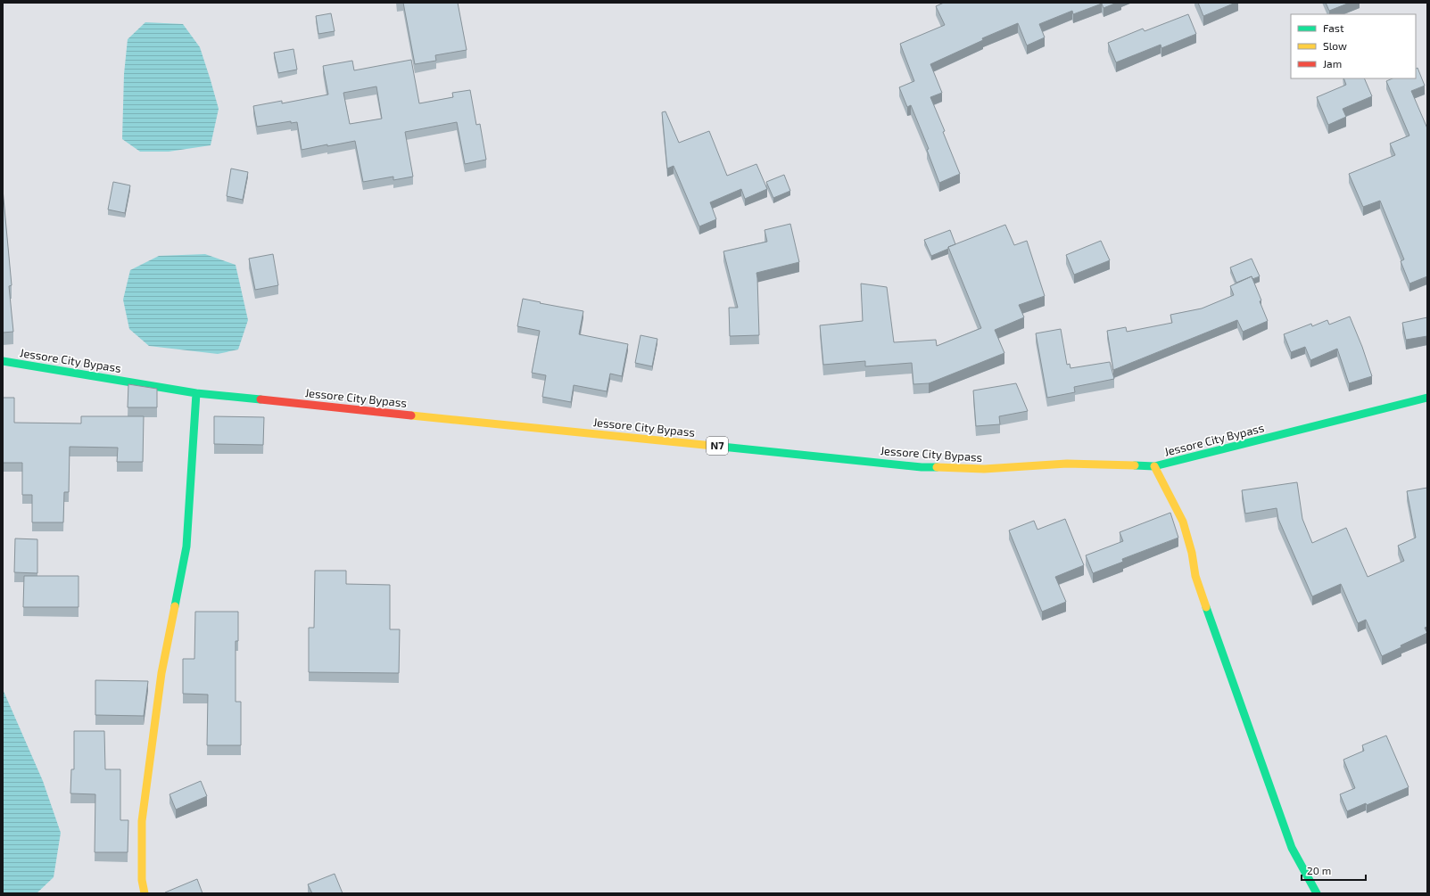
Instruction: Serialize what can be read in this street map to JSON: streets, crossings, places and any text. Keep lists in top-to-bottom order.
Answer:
{
  "streets": {
    "main road": ["Jessore City Bypass", "N7"]
  },
  "legend": ["Fast", "Slow", "Jam"],
  "scale_bar": "20 m"
}
